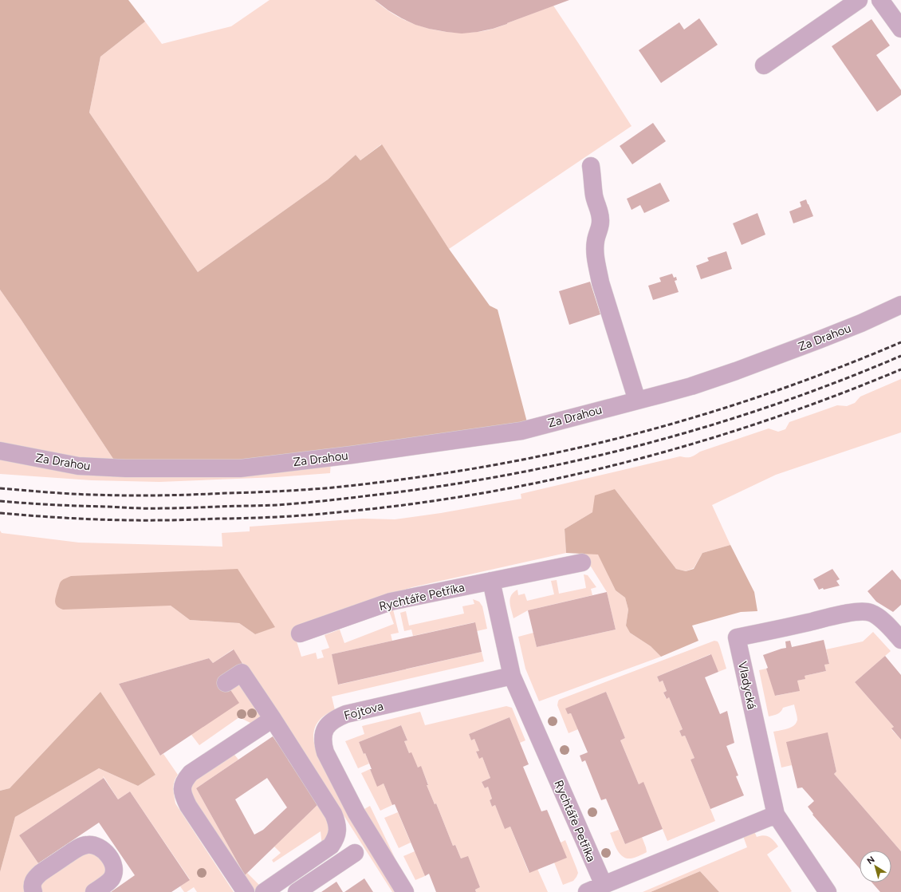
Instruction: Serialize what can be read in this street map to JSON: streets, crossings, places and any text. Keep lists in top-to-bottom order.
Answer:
{
  "streets": {
    "street": [
      "Za Drahou",
      "Rychtáře Petříka",
      "Vladycká",
      "Fojtova"
    ]
  },
  "crossings": [
    ["Rychtáře Petříka", "Fojtova"]
  ],
  "north": "top left"
}
